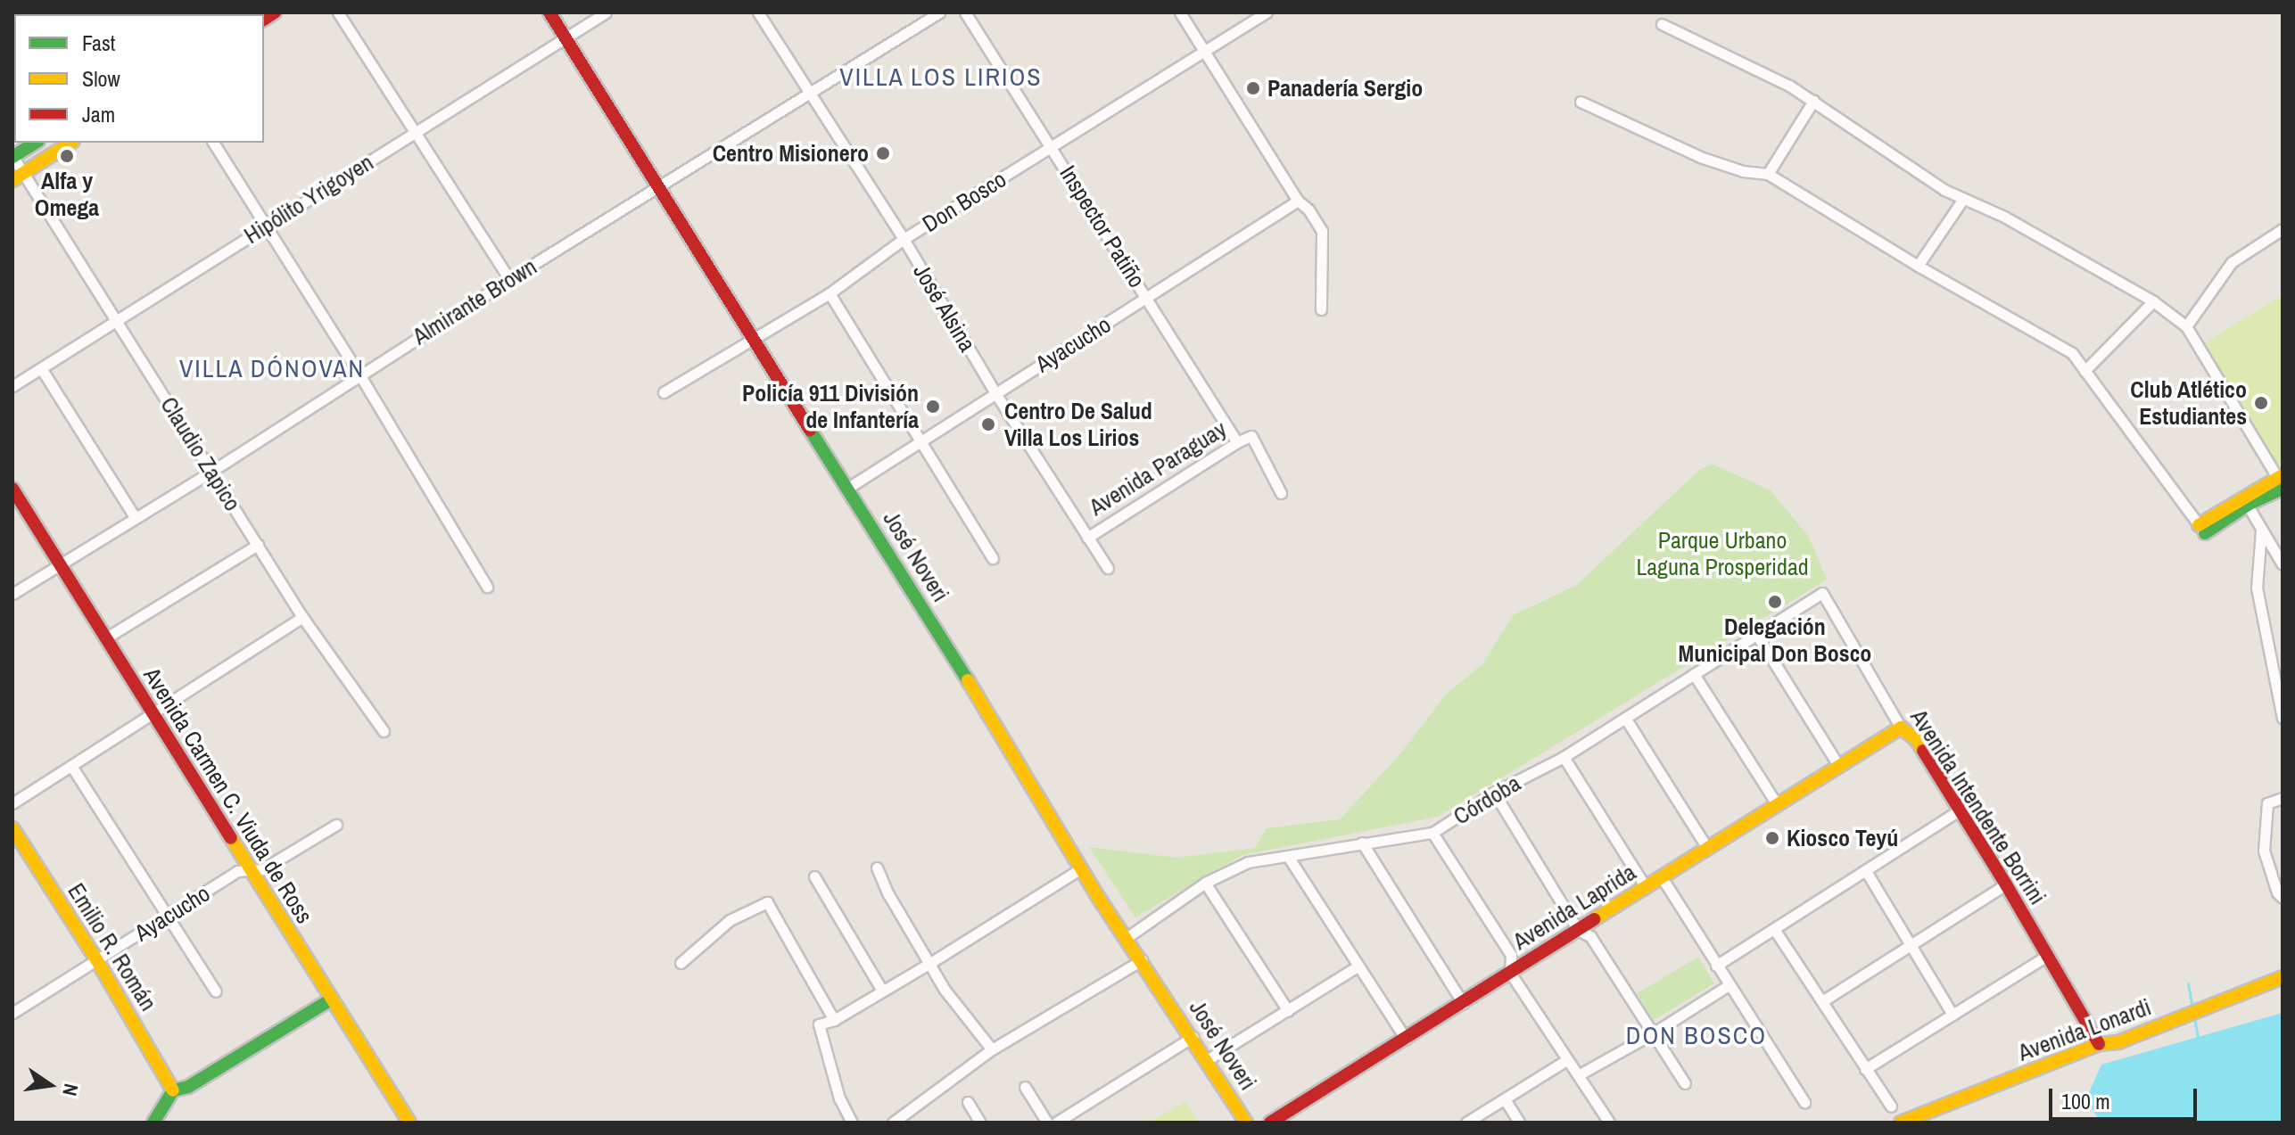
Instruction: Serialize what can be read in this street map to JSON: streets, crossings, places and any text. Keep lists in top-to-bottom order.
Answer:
{
  "streets": {
    "street": [
      "Hipólito Yrigoyen",
      "Don Bosco",
      "Inspector Patiño",
      "Almirante Brown",
      "José Alsina",
      "Ayacucho",
      "Claudio Zapico",
      "Avenida Paraguay",
      "José Noveri",
      "Avenida Carmen C. Viuda de Ross",
      "Córdoba",
      "Avenida Intendente Borrini",
      "Avenida Laprida",
      "Emilio R. Román",
      "Avenida Lonardi"
    ]
  },
  "crossings": [
    ["Hipólito Yrigoyen", "Claudio Zapico"],
    ["Hipólito Yrigoyen", "José Noveri"],
    ["Don Bosco", "Inspector Patiño"],
    ["Don Bosco", "José Alsina"],
    ["Don Bosco", "José Noveri"],
    ["Inspector Patiño", "Ayacucho"],
    ["Inspector Patiño", "Avenida Paraguay"],
    ["Almirante Brown", "José Alsina"],
    ["Almirante Brown", "Claudio Zapico"],
    ["Almirante Brown", "José Noveri"],
    ["Almirante Brown", "Avenida Carmen C. Viuda de Ross"],
    ["José Alsina", "Ayacucho"],
    ["José Alsina", "Avenida Paraguay"],
    ["Ayacucho", "José Noveri"],
    ["Ayacucho", "Avenida Carmen C. Viuda de Ross"],
    ["Ayacucho", "Emilio R. Román"],
    ["José Noveri", "Córdoba"],
    ["Córdoba", "Avenida Intendente Borrini"],
    ["Avenida Intendente Borrini", "Avenida Laprida"],
    ["Avenida Intendente Borrini", "Avenida Lonardi"]
  ],
  "districts": ["VILLA LOS LIRIOS", "VILLA DÓNOVAN", "DON BOSCO"],
  "parks": ["Parque Urbano Laguna Prosperidad"],
  "places": [
    "Panadería Sergio",
    "Centro Misionero",
    "Alfa y Omega",
    "Club Atlético Estudiantes",
    "Policía 911 División de Infantería",
    "Centro De Salud Villa Los Lirios",
    "Delegación Municipal Don Bosco",
    "Kiosco Teyú"
  ],
  "legend": ["Fast", "Slow", "Jam"],
  "scale_bar": "100 m",
  "north": "right"
}
